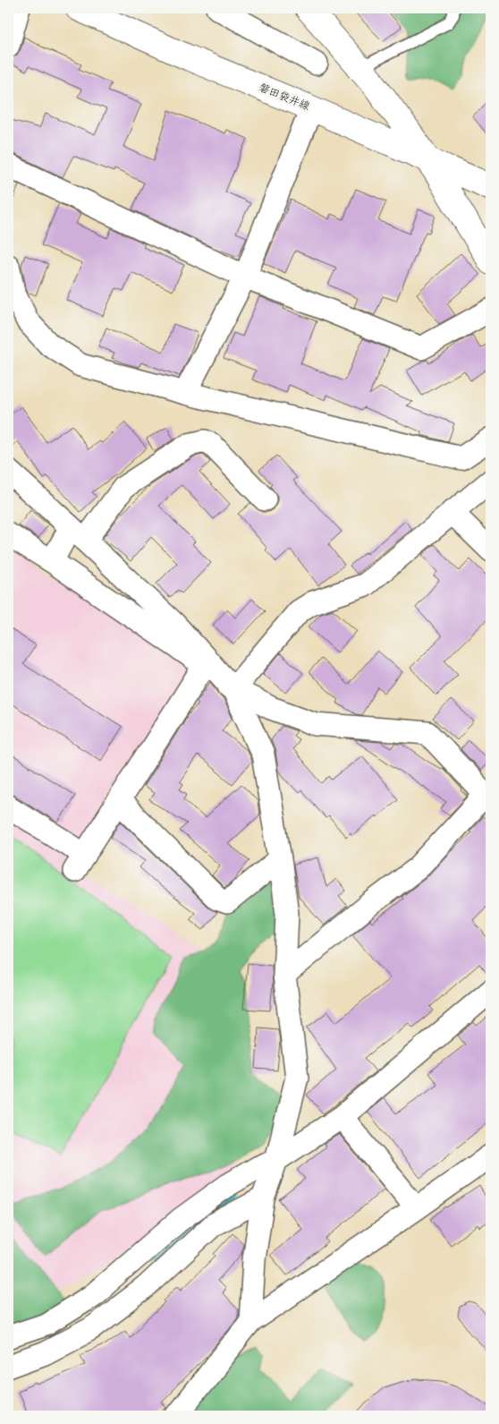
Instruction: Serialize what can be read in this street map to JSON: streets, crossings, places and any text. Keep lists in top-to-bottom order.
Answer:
{
  "streets": {
    "main road": ["磐田袋井線"]
  }
}
